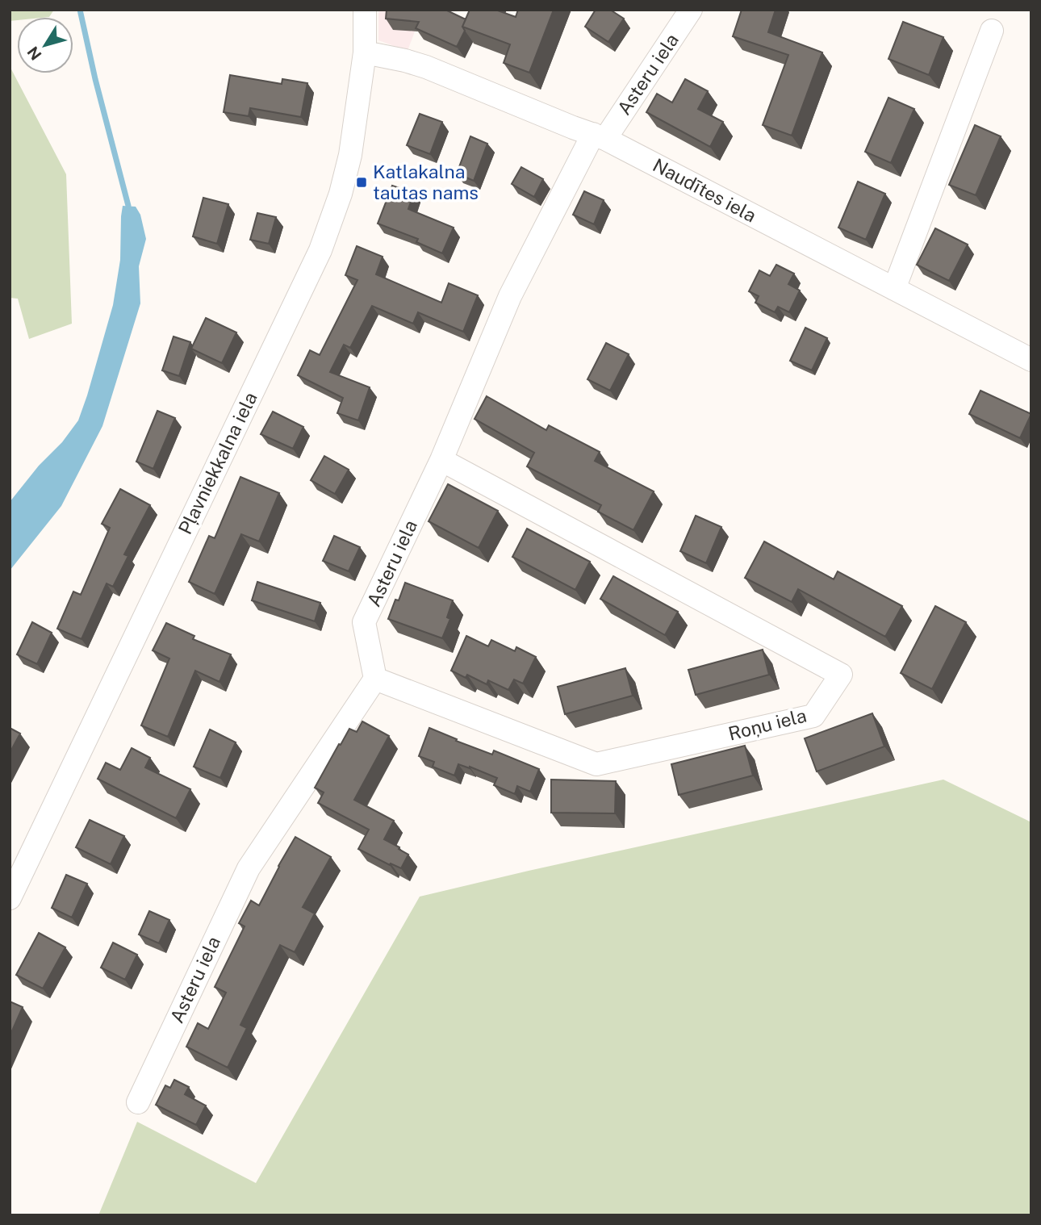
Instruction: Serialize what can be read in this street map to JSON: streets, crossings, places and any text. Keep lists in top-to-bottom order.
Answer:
{
  "streets": {
    "street": [
      "Asteru iela",
      "Naudītes iela",
      "Pļavniekkalna iela",
      "Roņu iela"
    ]
  },
  "crossings": [
    ["Asteru iela", "Naudītes iela"],
    ["Asteru iela", "Roņu iela"],
    ["Naudītes iela", "Pļavniekkalna iela"]
  ],
  "places": {
    "transit": ["Katlakalna tautas nams"]
  },
  "north": "bottom left"
}
